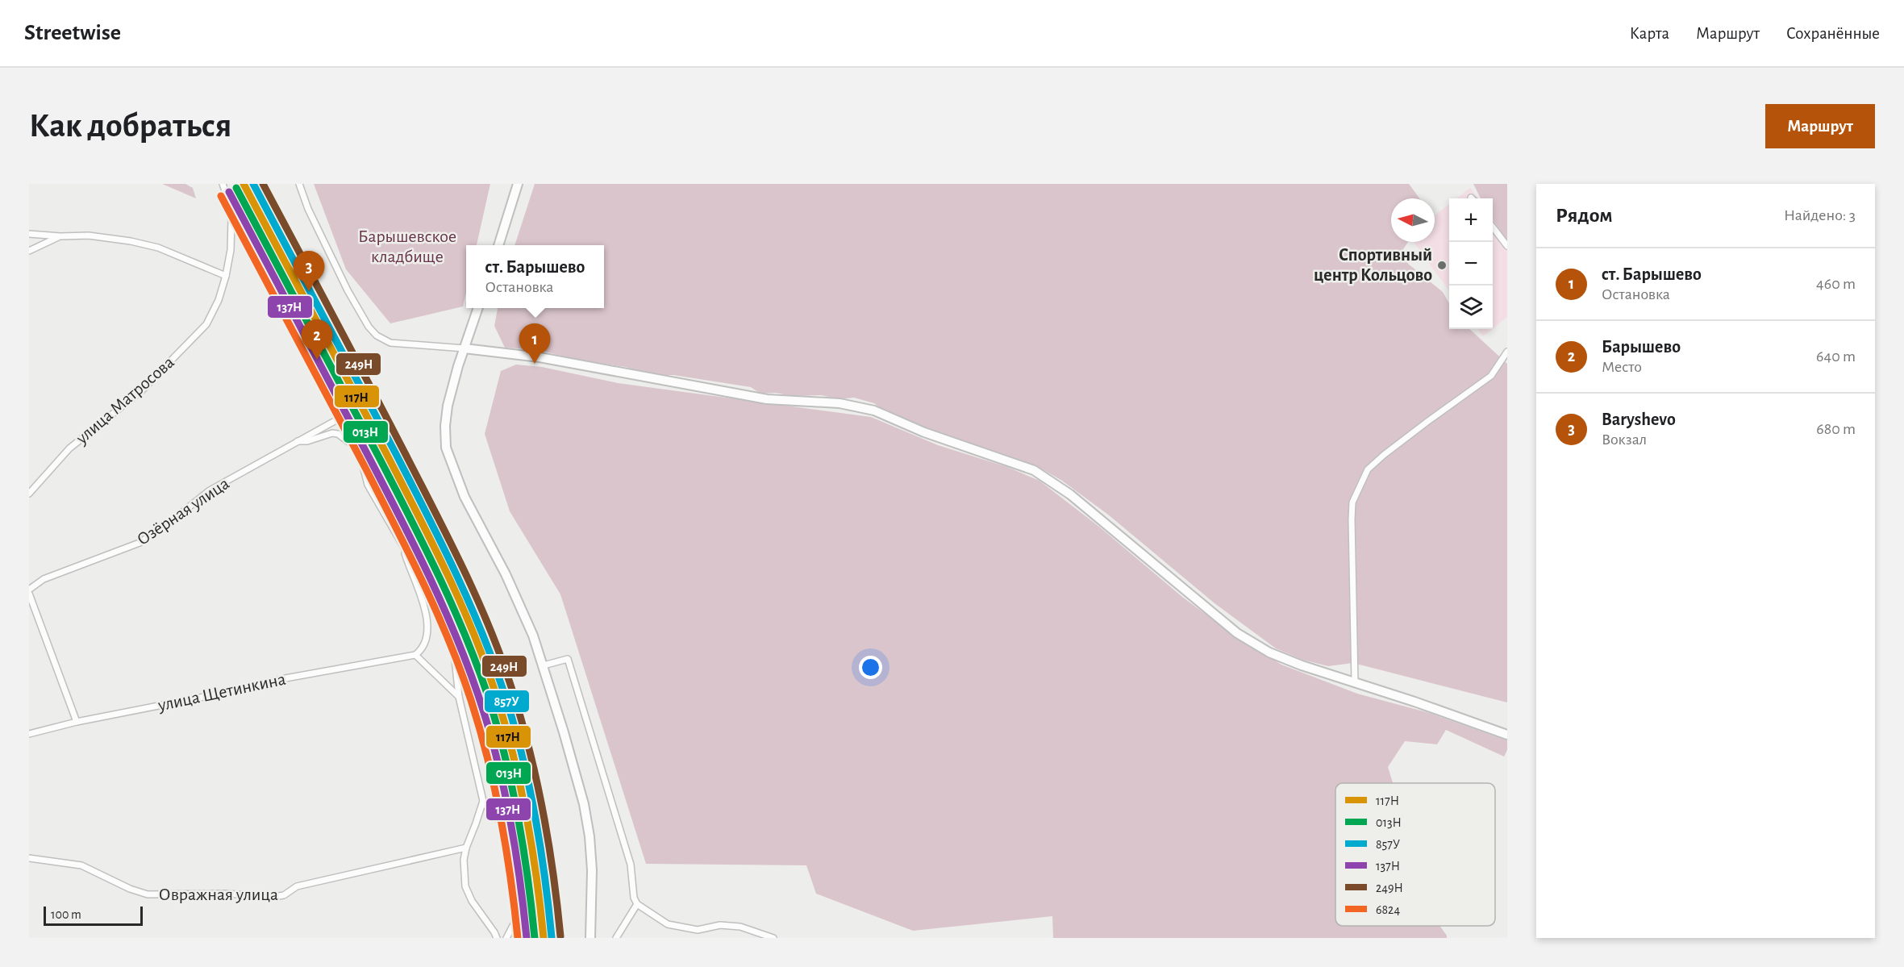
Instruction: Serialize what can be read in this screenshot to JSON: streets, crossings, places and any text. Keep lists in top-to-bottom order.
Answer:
{
  "streets": {
    "street": [
      "улица Матросова",
      "Озёрная улица",
      "улица Щетинкина",
      "Овражная улица"
    ]
  },
  "parks": ["Барышевское кладбище"],
  "places": ["Спортивный центр Кольцово"],
  "lines": [
    "transit line 117Н",
    "transit line 857У",
    "transit line 249Н",
    "transit line 013Н",
    "transit line 137Н",
    "transit line 6824"
  ],
  "legend": [
    "117Н",
    "013Н",
    "857У",
    "137Н",
    "249Н",
    "6824"
  ],
  "scale_bar": "100 m",
  "north": "left",
  "page": {
    "header": "Streetwise",
    "nav": ["Карта", "Маршрут", "Сохранённые"],
    "buttons": "Маршрут",
    "title": "Как добраться",
    "heading": ["Рядом", "Найдено: 3"],
    "map_buttons": ["+", "−"],
    "popup": ["ст. Барышево", "Остановка"],
    "list": [
      {
        "mark": "1",
        "name": "ст. Барышево",
        "note": "Остановка",
        "value": "460 m"
      },
      {
        "mark": "2",
        "name": "Барышево",
        "note": "Место",
        "value": "640 m"
      },
      {
        "mark": "3",
        "name": "Baryshevo",
        "note": "Вокзал",
        "value": "680 m"
      }
    ],
    "pins": ["3", "2", "1"],
    "scale": "100 m"
  }
}
